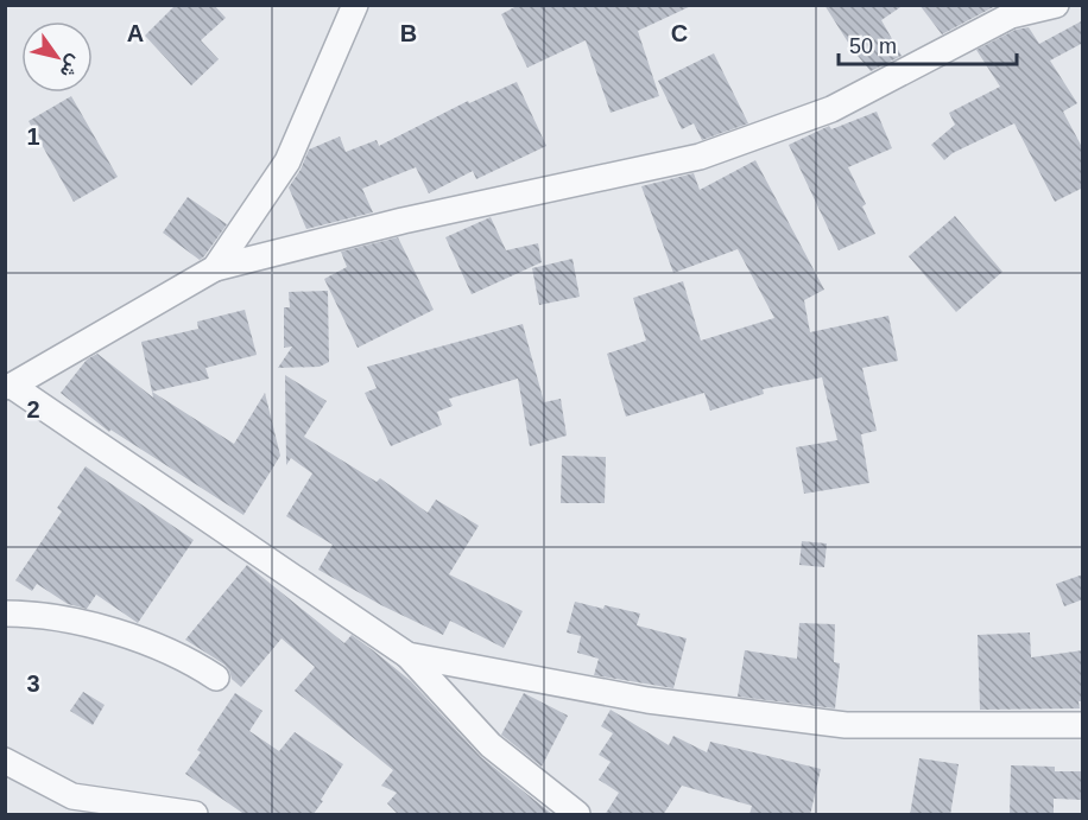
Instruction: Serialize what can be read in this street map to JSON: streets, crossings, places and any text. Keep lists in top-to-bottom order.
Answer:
{
  "scale_bar": "50 m",
  "north": "bottom right",
  "grid": {
    "columns": ["A", "B", "C"],
    "rows": ["1", "2", "3"]
  }
}
